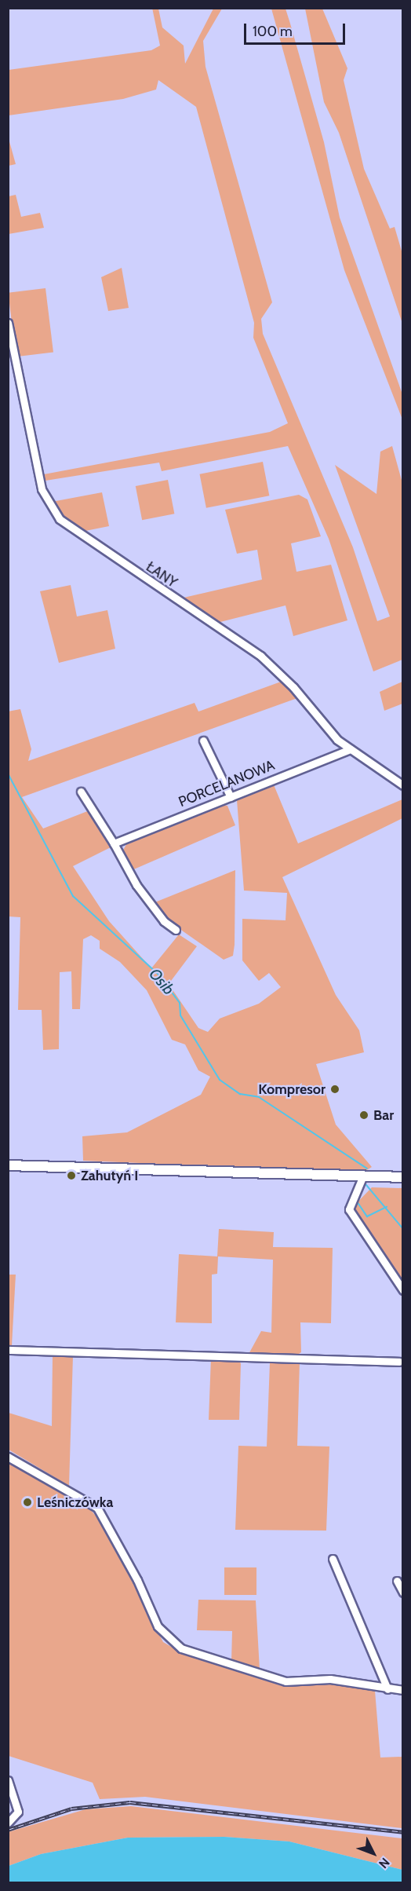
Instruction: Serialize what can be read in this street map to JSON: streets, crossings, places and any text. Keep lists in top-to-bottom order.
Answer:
{
  "streets": {
    "street": ["ŁANY", "PORCELANOWA"]
  },
  "crossings": [
    ["ŁANY", "PORCELANOWA"]
  ],
  "water": ["Osib"],
  "places": [
    "Kompresor",
    "Bar",
    "Zahutyń I",
    "Leśniczówka"
  ],
  "scale_bar": "100 m",
  "north": "bottom right"
}
